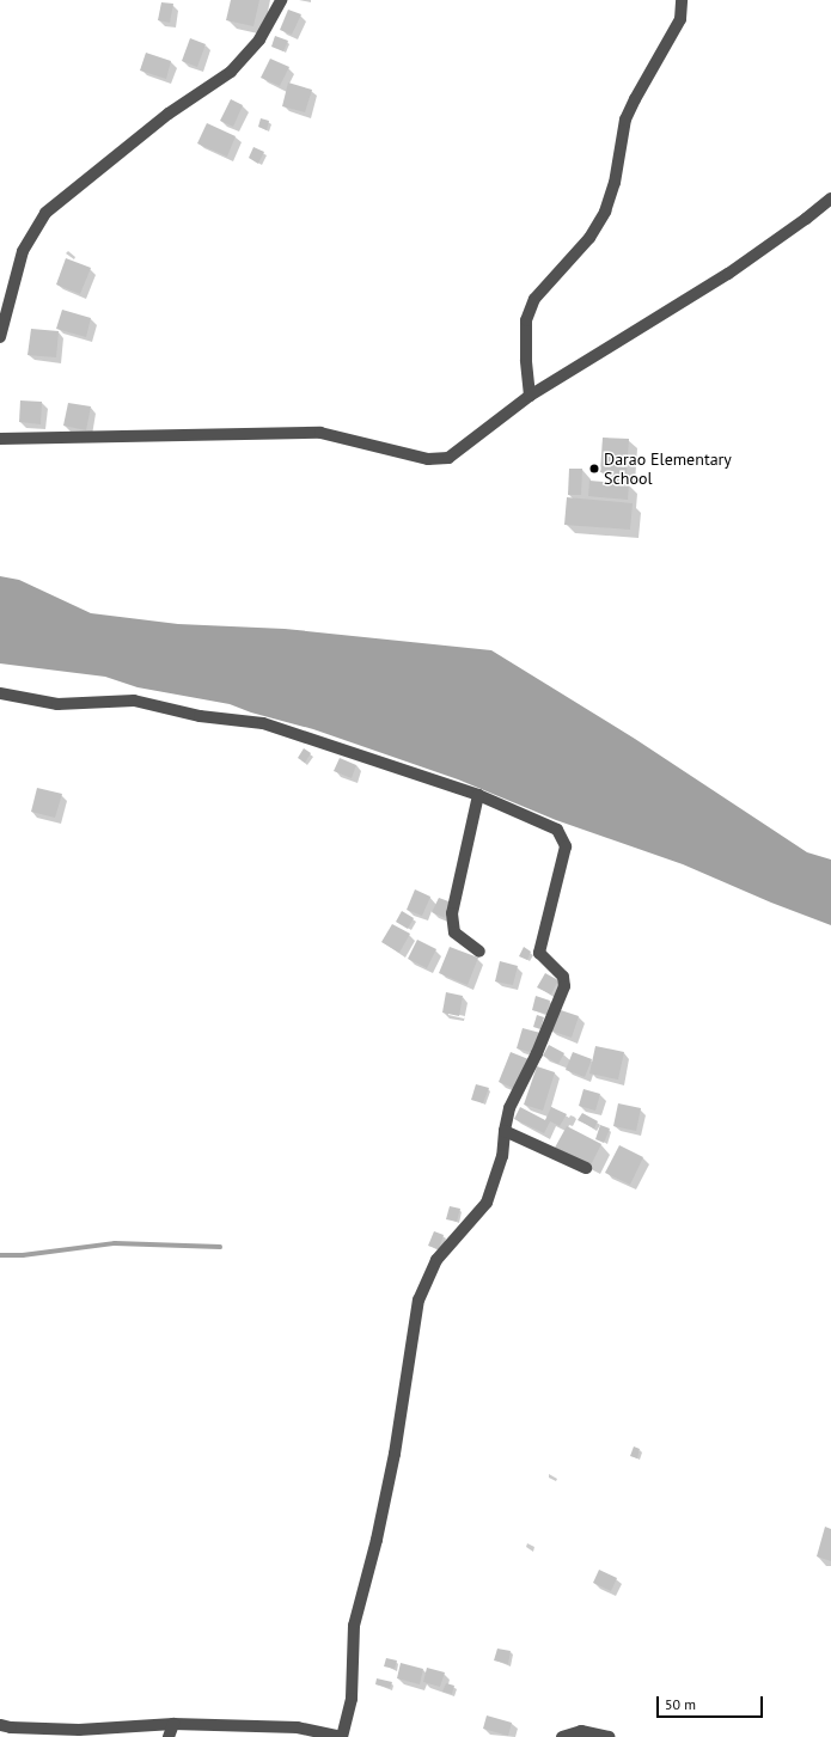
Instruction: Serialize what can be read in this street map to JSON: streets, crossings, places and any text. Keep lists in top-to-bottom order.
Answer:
{
  "places": ["Darao Elementary School"],
  "scale_bar": "50 m"
}
